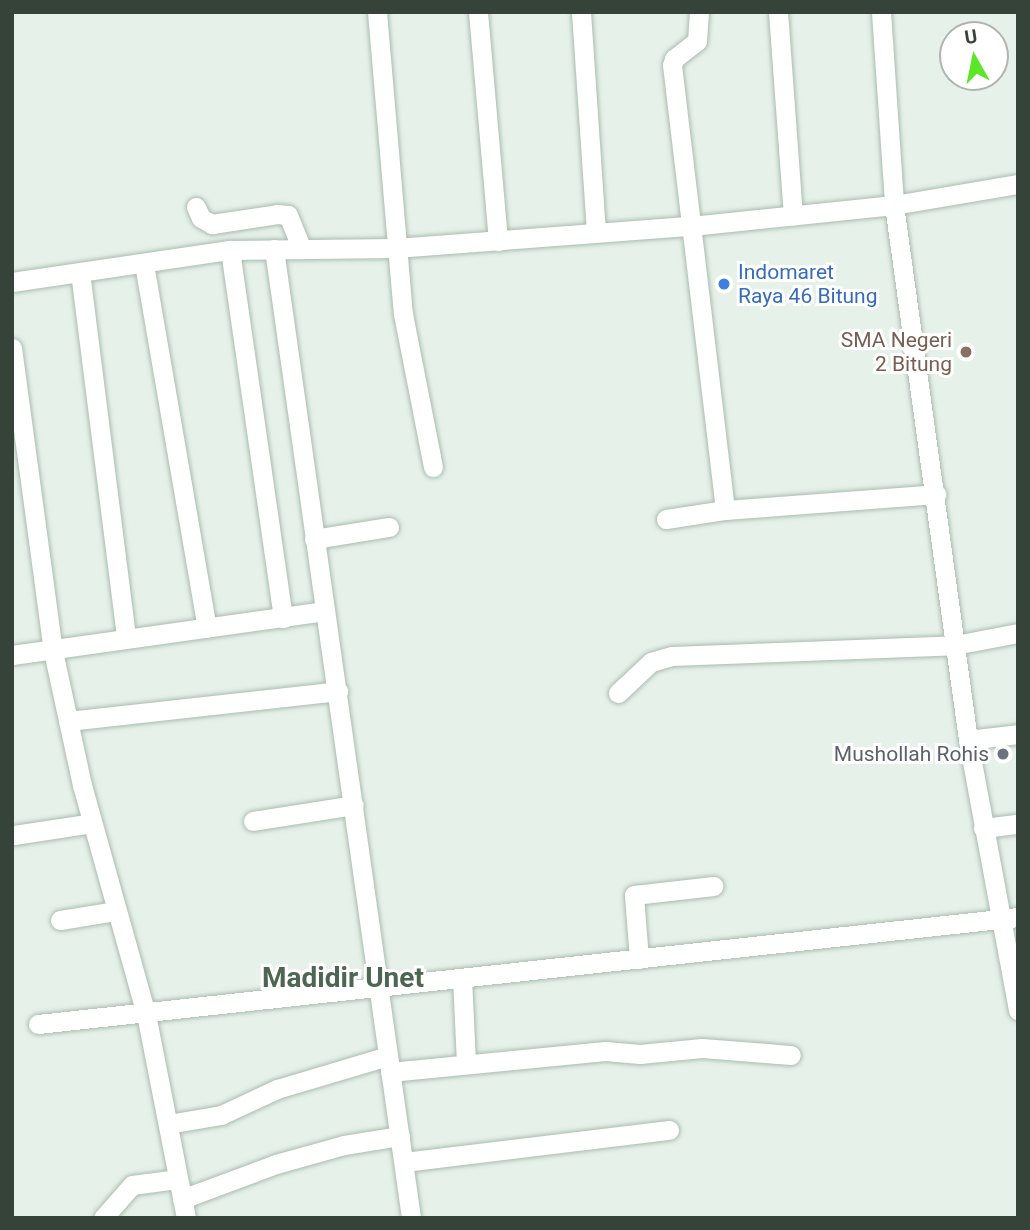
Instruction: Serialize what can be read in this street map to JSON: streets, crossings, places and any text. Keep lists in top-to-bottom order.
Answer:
{
  "districts": ["Madidir Unet"],
  "places": ["Indomaret Raya 46 Bitung", "SMA Negeri 2 Bitung", "Mushollah Rohis"],
  "north": "top"
}
